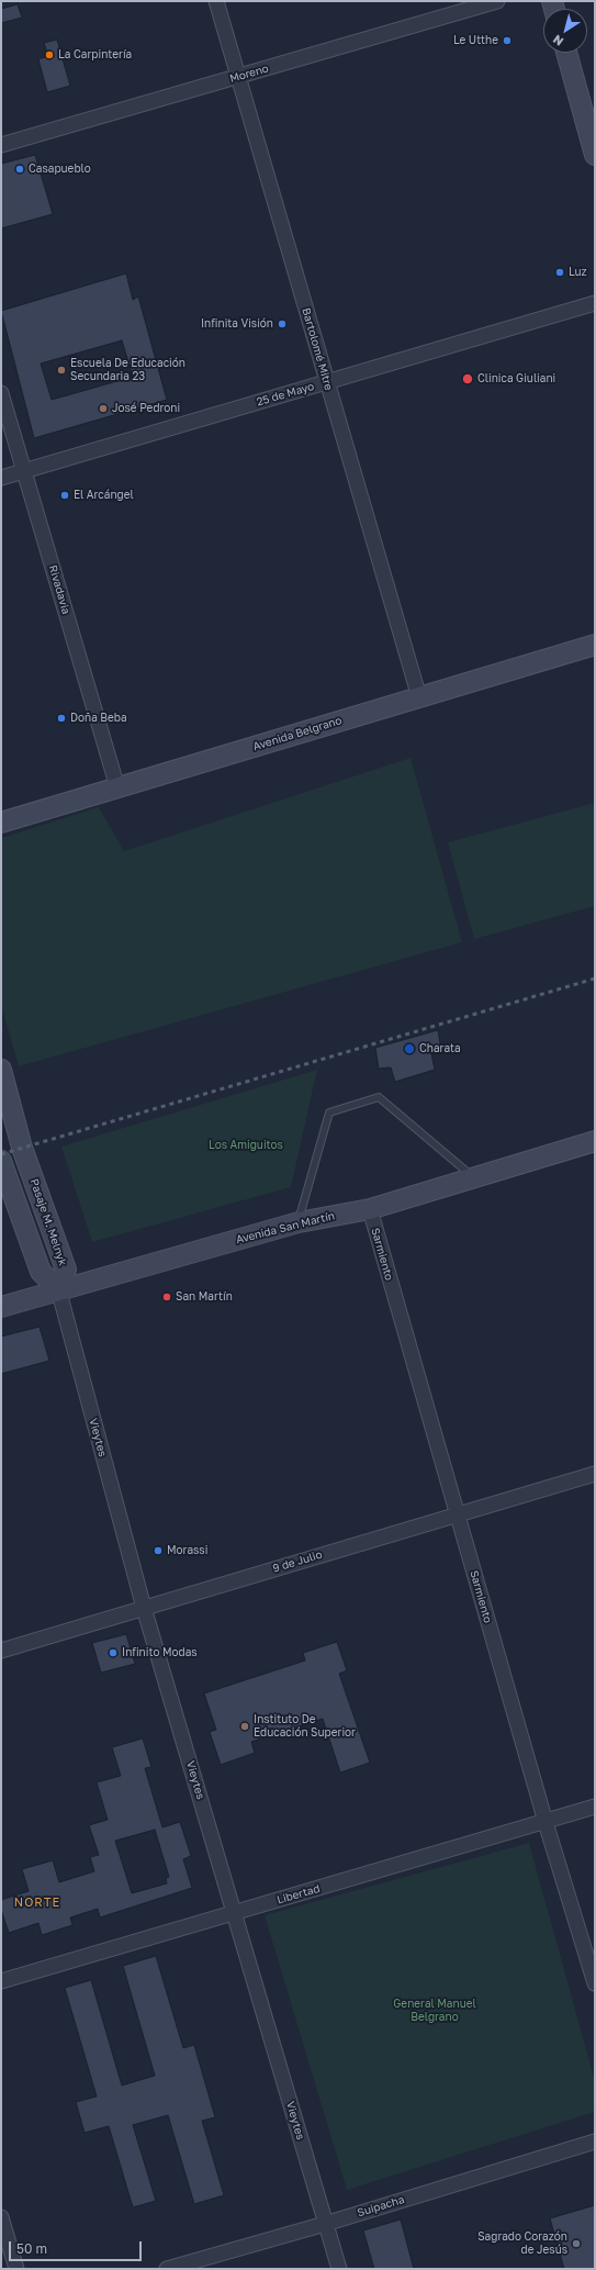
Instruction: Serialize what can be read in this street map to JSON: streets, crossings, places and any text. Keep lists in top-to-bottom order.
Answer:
{
  "streets": {
    "main road": ["Avenida Belgrano", "Pasaje M. Melnyk", "Avenida San Martín"],
    "street": [
      "Moreno",
      "Bartolomé Mitre",
      "25 de Mayo",
      "Rivadavia",
      "Sarmiento",
      "Vieytes",
      "9 de Julio",
      "Libertad",
      "Suipacha"
    ]
  },
  "crossings": [
    ["Moreno", "Bartolomé Mitre"],
    ["Bartolomé Mitre", "25 de Mayo"],
    ["Bartolomé Mitre", "Avenida Belgrano"],
    ["25 de Mayo", "Rivadavia"],
    ["Rivadavia", "Avenida Belgrano"],
    ["Pasaje M. Melnyk", "Avenida San Martín"],
    ["Pasaje M. Melnyk", "Vieytes"],
    ["Avenida San Martín", "Sarmiento"],
    ["Avenida San Martín", "Vieytes"],
    ["Sarmiento", "9 de Julio"],
    ["Sarmiento", "Libertad"],
    ["Vieytes", "9 de Julio"],
    ["Vieytes", "Libertad"],
    ["Vieytes", "Suipacha"]
  ],
  "districts": ["NORTE"],
  "parks": ["Los Amiguitos", "General Manuel Belgrano"],
  "places": [
    "Le Utthe",
    "La Carpintería",
    "Casapueblo",
    "Luz",
    "Infinita Visión",
    "Escuela De Educación Secundaria 23",
    "Clinica Giuliani",
    "José Pedroni",
    "El Arcángel",
    "Doña Beba",
    "Charata",
    "San Martín",
    "Morassi",
    "Infinito Modas",
    "Instituto De Educación Superior",
    "Sagrado Corazón de Jesús"
  ],
  "scale_bar": "50 m",
  "north": "bottom left"
}
